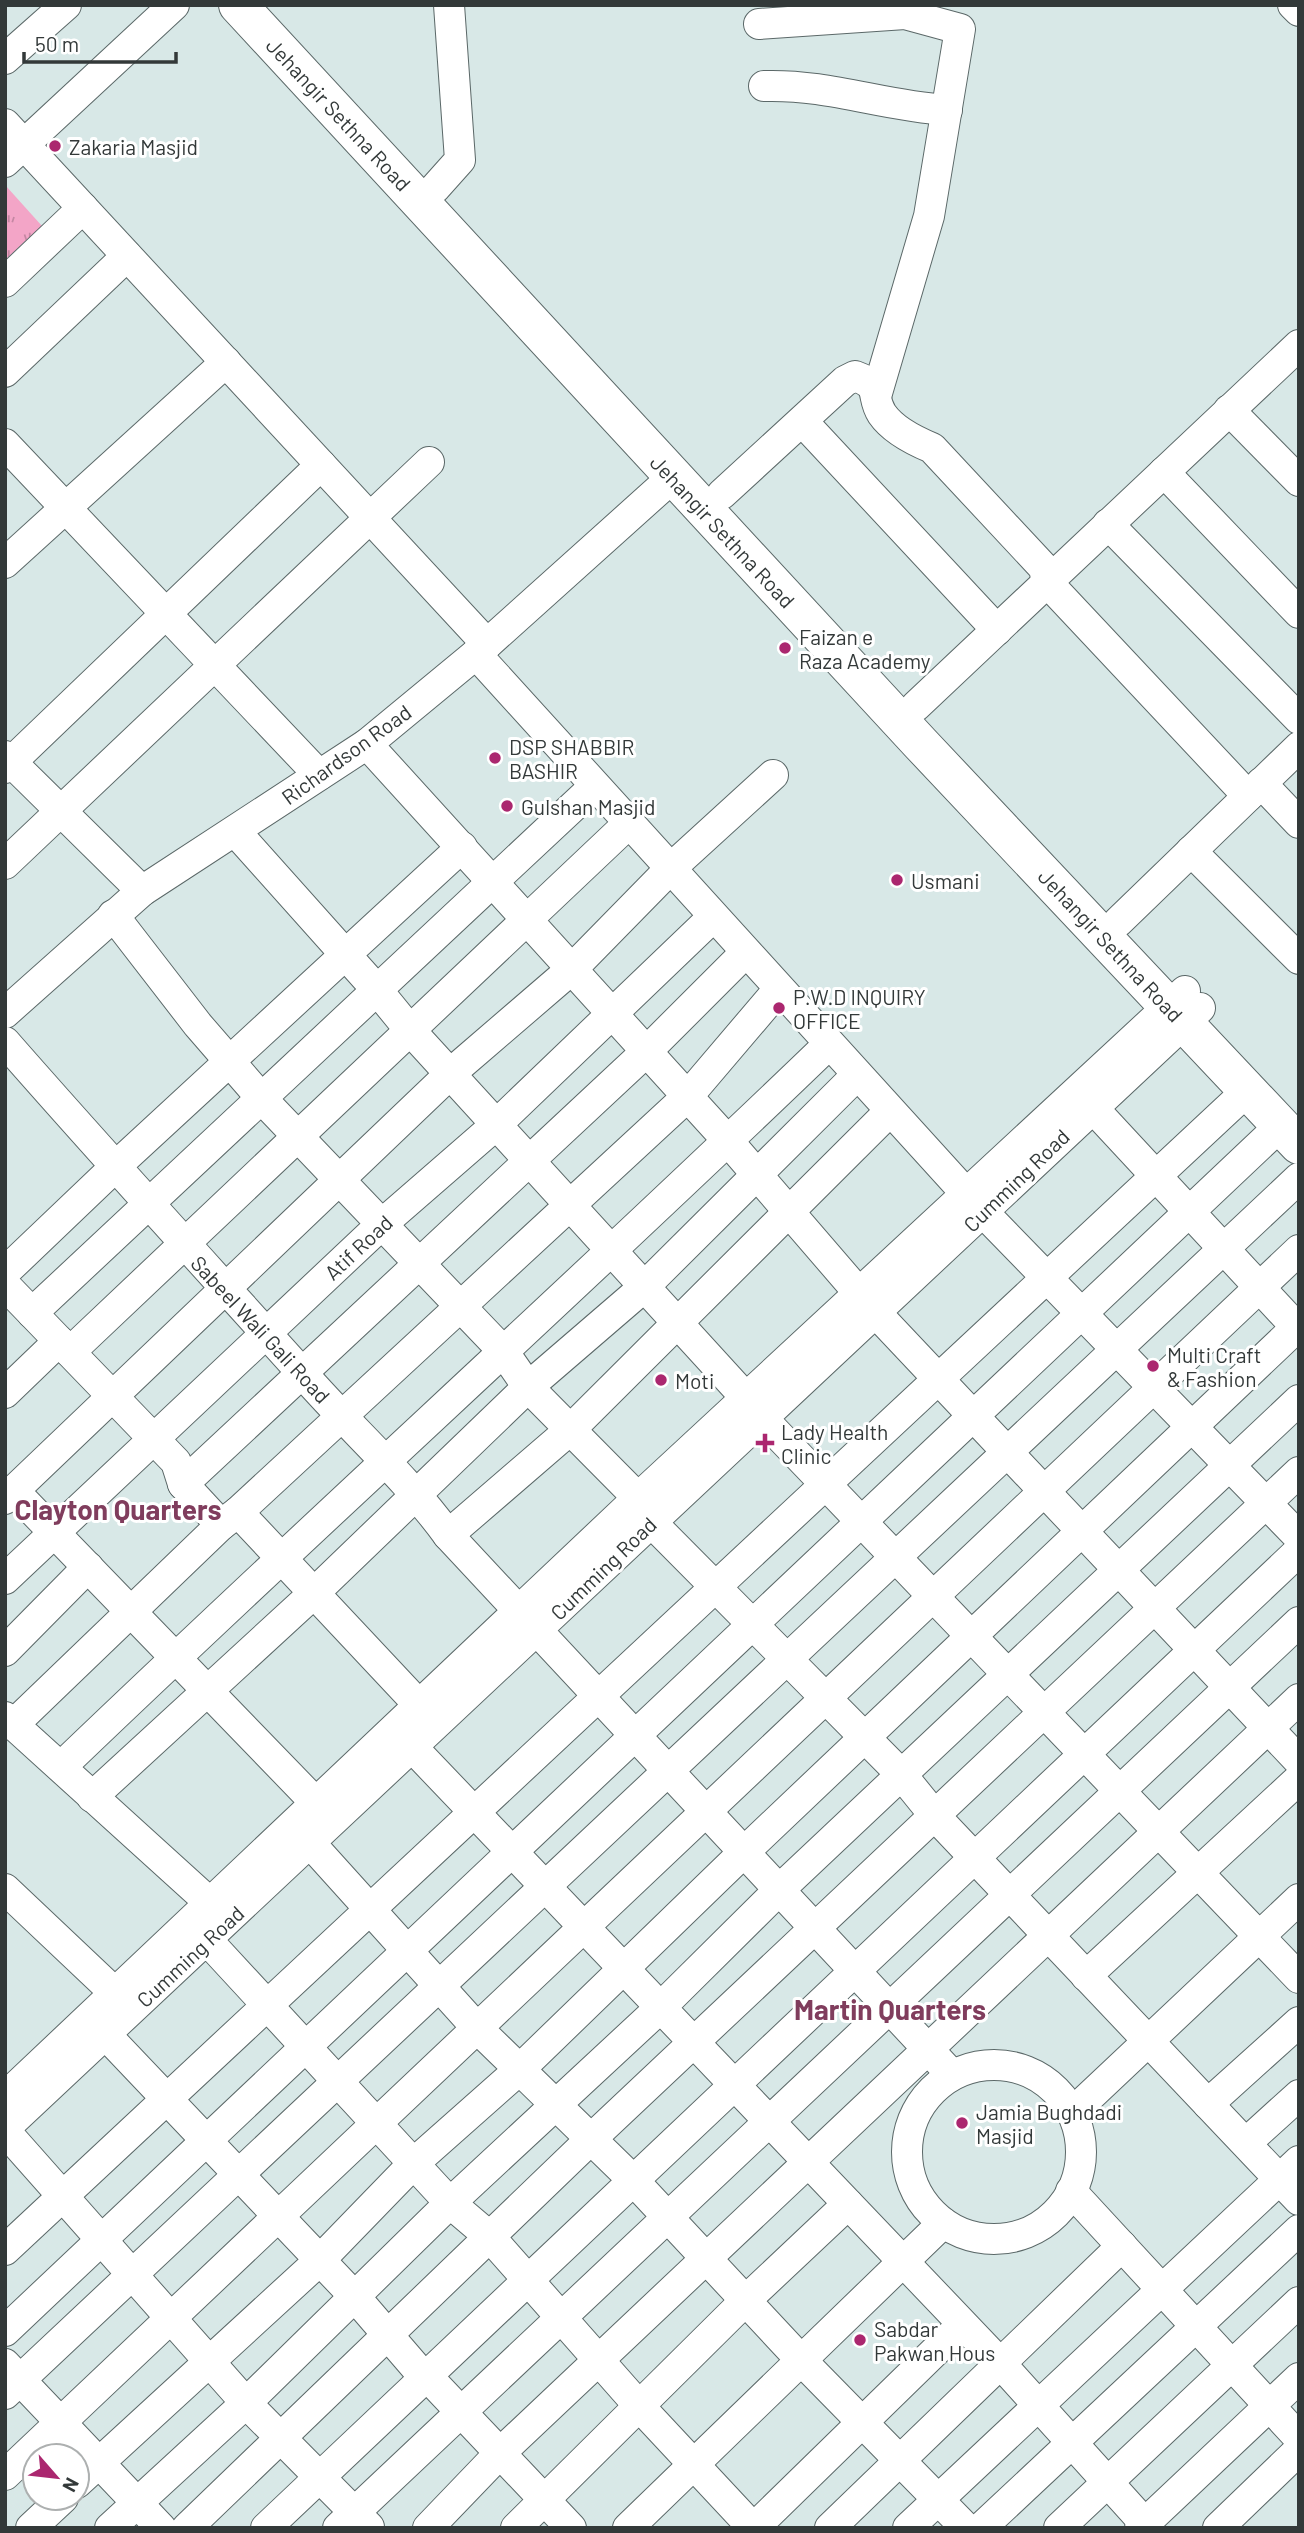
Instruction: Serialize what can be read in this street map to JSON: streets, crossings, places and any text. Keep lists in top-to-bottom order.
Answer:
{
  "streets": {
    "highway": ["Jehangir Sethna Road"],
    "street": [
      "Richardson Road",
      "Cumming Road",
      "Atif Road",
      "Sabeel Wali Gali Road"
    ]
  },
  "crossings": [
    ["Jehangir Sethna Road", "Richardson Road"],
    ["Jehangir Sethna Road", "Cumming Road"],
    ["Cumming Road", "Sabeel Wali Gali Road"],
    ["Atif Road", "Sabeel Wali Gali Road"]
  ],
  "districts": ["Clayton Quarters", "Martin Quarters"],
  "places": {
    "other": [
      "Zakaria Masjid",
      "Faizan e Raza Academy",
      "DSP SHABBIR BASHIR",
      "Gulshan Masjid",
      "Usmani",
      "P.W.D INQUIRY OFFICE",
      "Multi Craft & Fashion",
      "Moti",
      "Jamia Bughdadi Masjid",
      "Sabdar Pakwan Hous"
    ],
    "health": ["Lady Health Clinic"]
  },
  "scale_bar": "50 m",
  "north": "bottom right"
}
